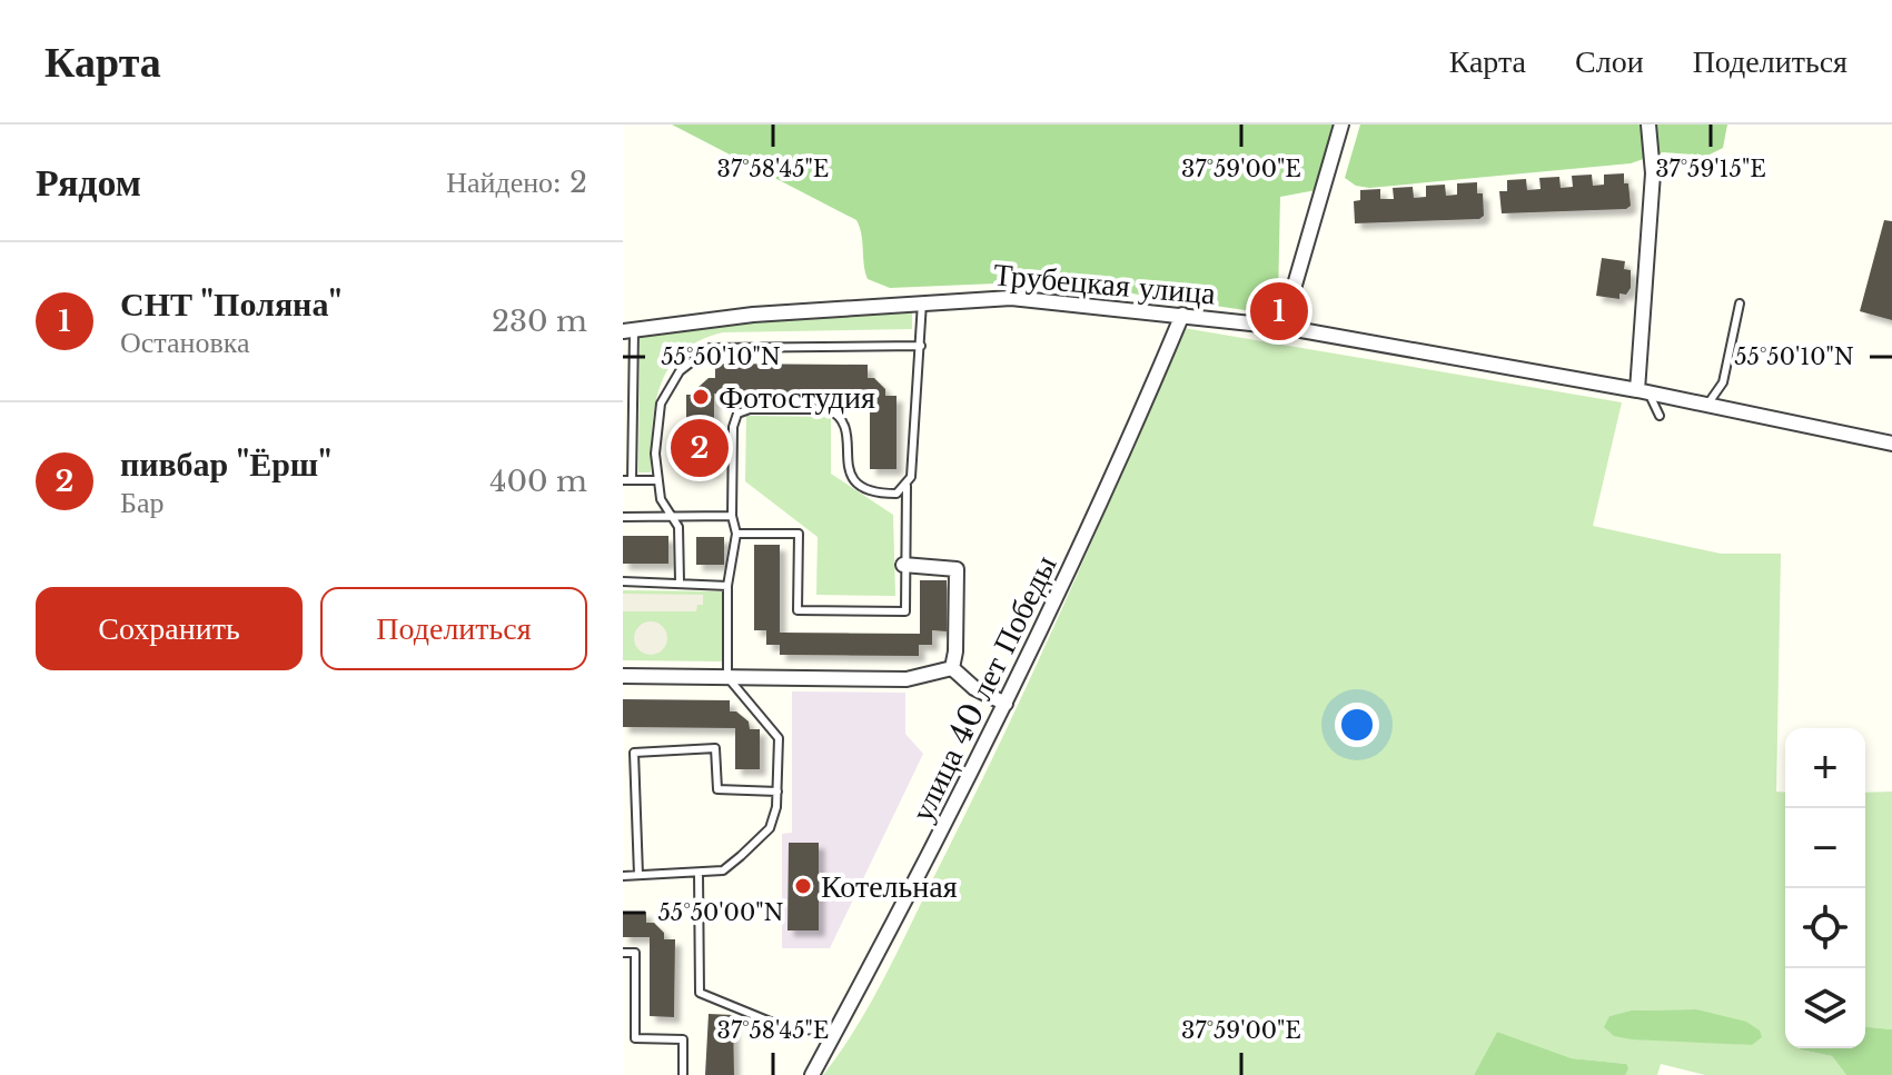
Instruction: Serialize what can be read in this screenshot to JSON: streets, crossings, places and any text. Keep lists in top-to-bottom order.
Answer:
{
  "streets": {
    "street": ["Трубецкая улица", "улица 40 лет Победы"]
  },
  "crossings": [
    ["Трубецкая улица", "улица 40 лет Победы"]
  ],
  "places": ["Фотостудия", "Котельная"],
  "page": {
    "header": "Карта",
    "nav": ["Карта", "Слои", "Поделиться"],
    "heading": ["Рядом", "Найдено: 2"],
    "list": [
      {
        "mark": "1",
        "name": "СНТ \"Поляна\"",
        "note": "Остановка",
        "value": "230 m"
      },
      {
        "mark": "2",
        "name": "пивбар \"Ёрш\"",
        "note": "Бар",
        "value": "400 m"
      }
    ],
    "pins": ["1", "2"],
    "buttons": ["Сохранить", "Поделиться"],
    "map_buttons": ["+", "−"]
  },
  "coordinates": [
    "37°58'45\"E",
    "37°59'00\"E",
    "37°59'15\"E",
    "55°50'10\"N",
    "55°50'00\"N"
  ]
}
